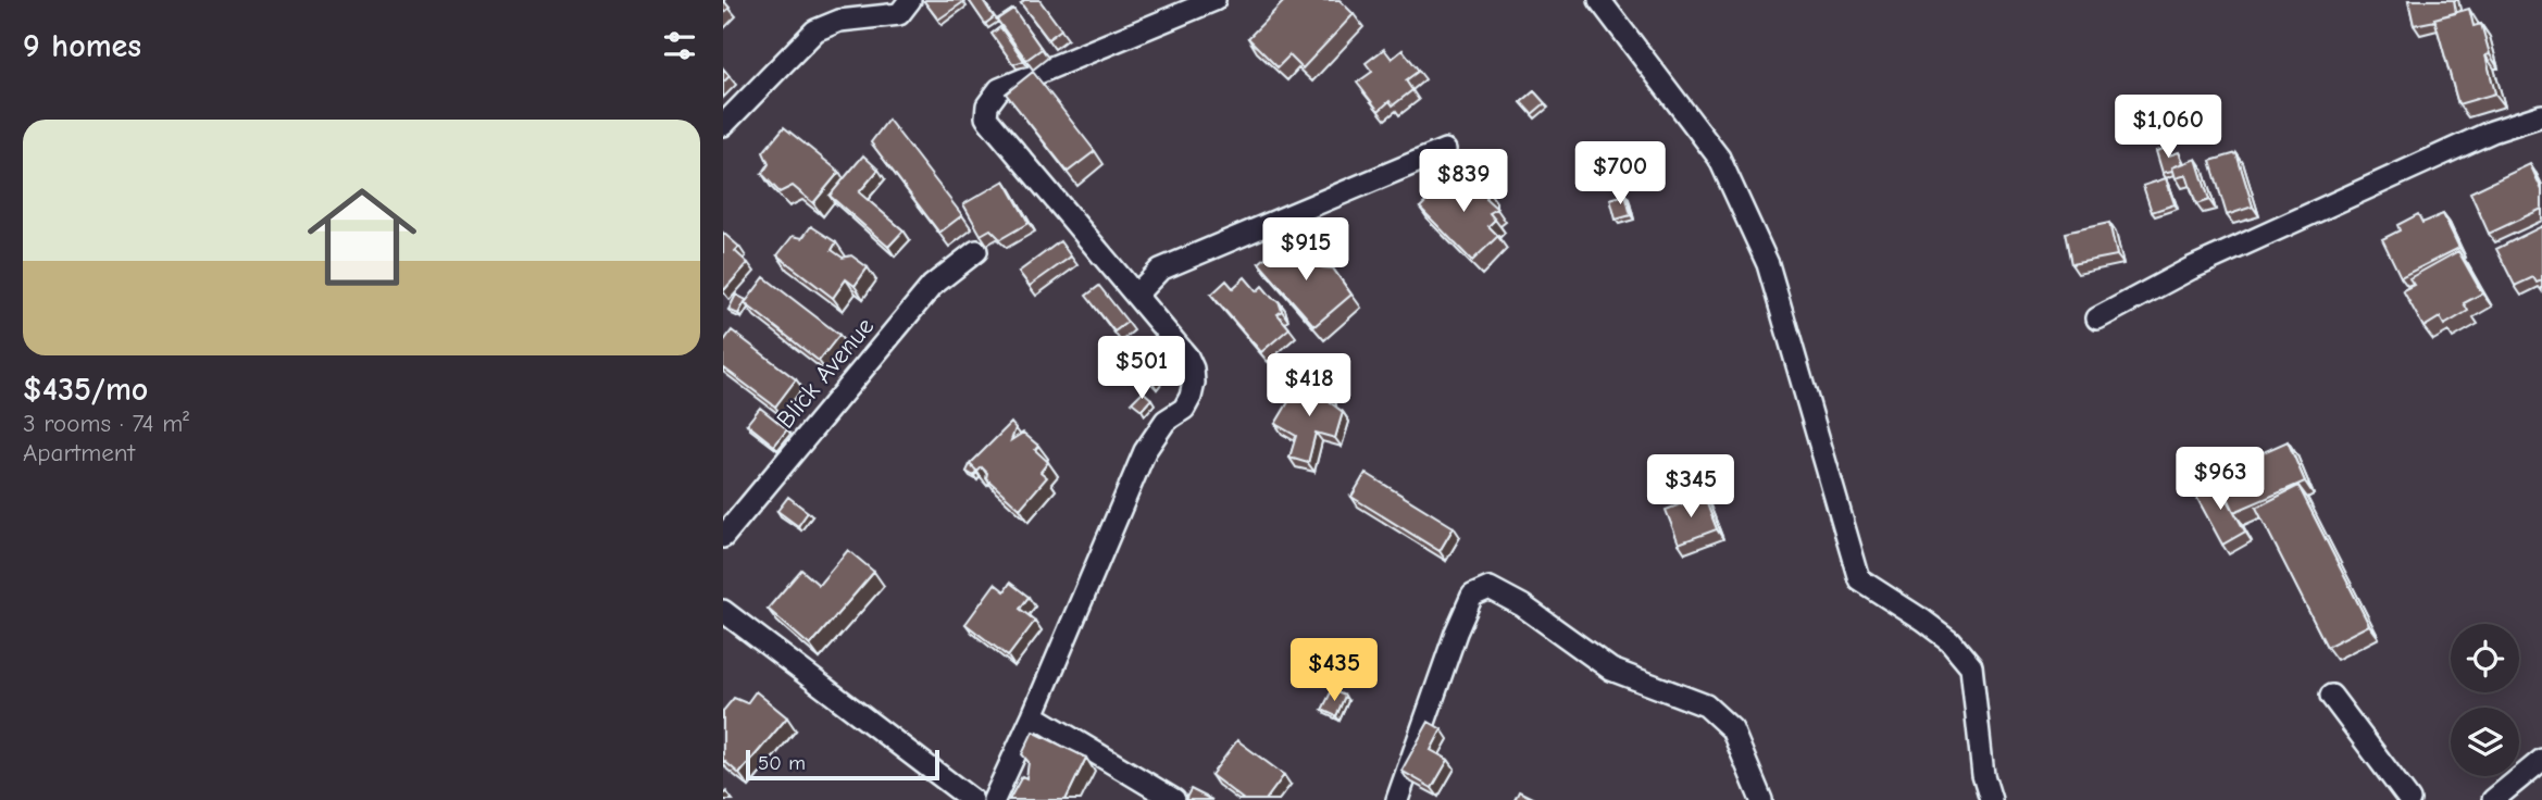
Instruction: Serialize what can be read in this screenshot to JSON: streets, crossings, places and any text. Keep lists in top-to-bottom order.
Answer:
{
  "streets": {
    "street": ["Blick Avenue"]
  },
  "scale_bar": "50 m",
  "page": {
    "heading": "9 homes",
    "list": [
      {
        "name": "$435/mo",
        "note": "3 rooms · 74 m² · Apartment"
      }
    ],
    "price": [
      "$1,060",
      "$700",
      "$839",
      "$915",
      "$501",
      "$418",
      "$963",
      "$345",
      "$435"
    ],
    "scale": "50 m"
  }
}
